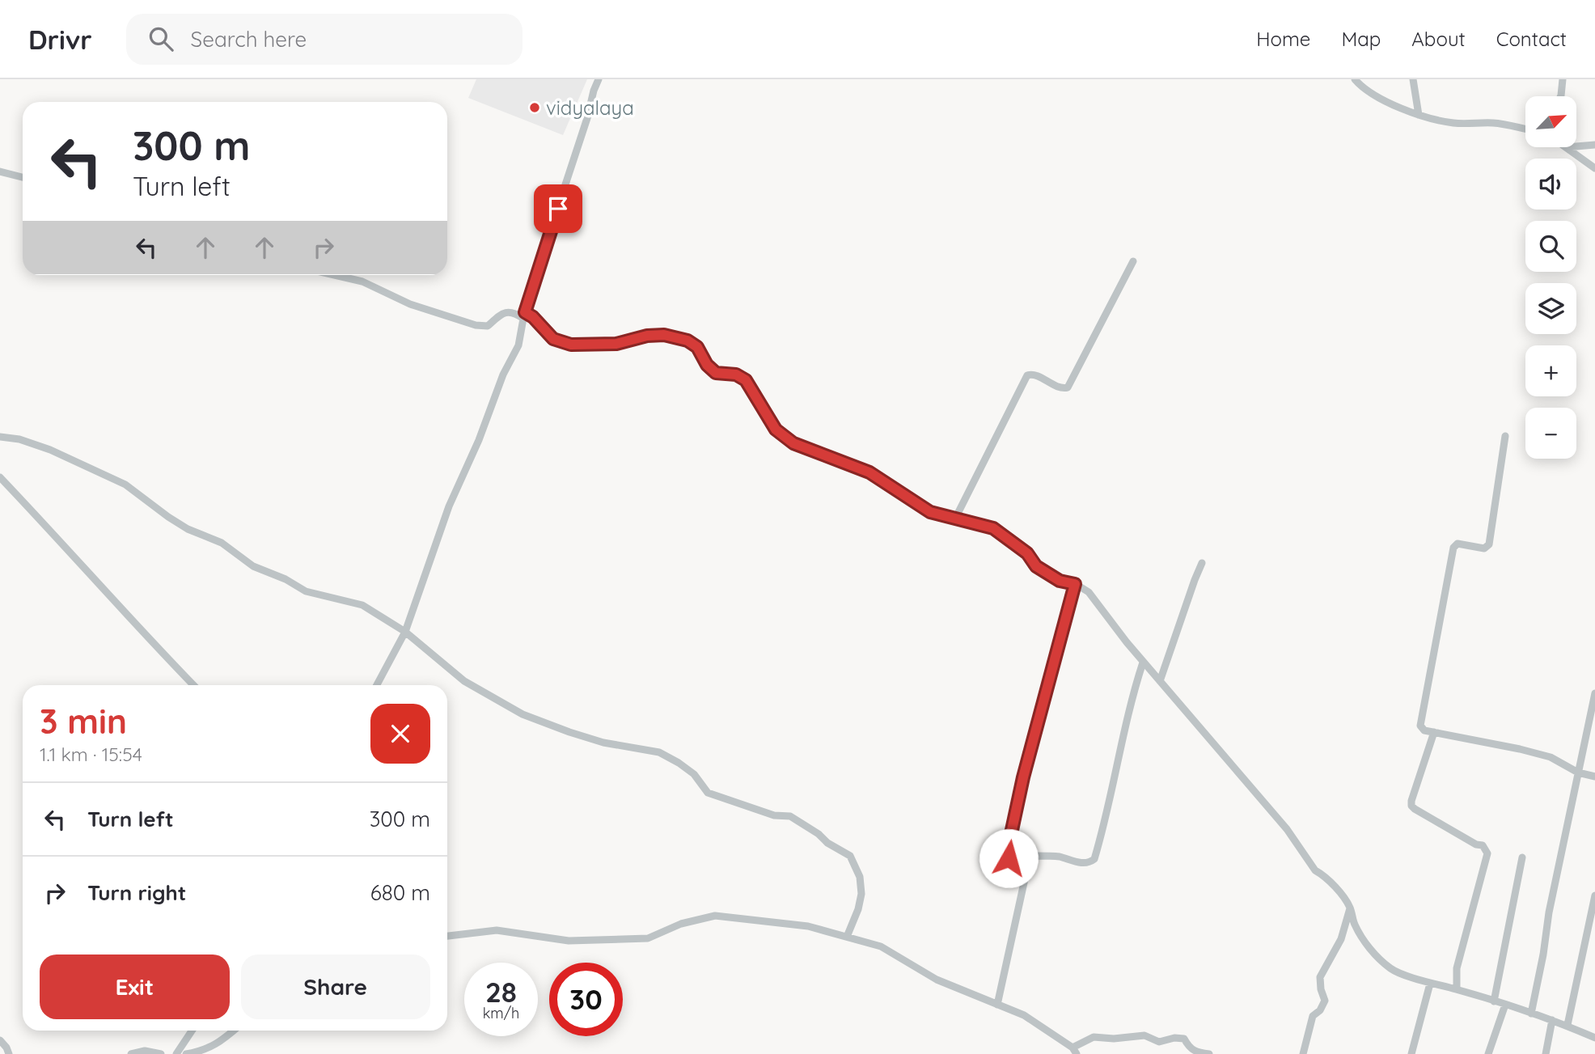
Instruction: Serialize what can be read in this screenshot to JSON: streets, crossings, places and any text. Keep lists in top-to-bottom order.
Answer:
{
  "places": ["vidyalaya"],
  "north": "top right",
  "page": {
    "header": "Drivr",
    "search": "Search here",
    "nav": [
      "Home",
      "Map",
      "About",
      "Contact"
    ],
    "map_buttons": ["+", "−"],
    "turn": ["300 m", "Turn left"],
    "heading": ["3 min", "1.1 km · 15:54"],
    "list": [
      {
        "name": "Turn left",
        "value": "300 m"
      },
      {
        "name": "Turn right",
        "value": "680 m"
      }
    ],
    "buttons": ["Exit", "Share"],
    "speed": "28 km/h",
    "limit": "30"
  }
}
